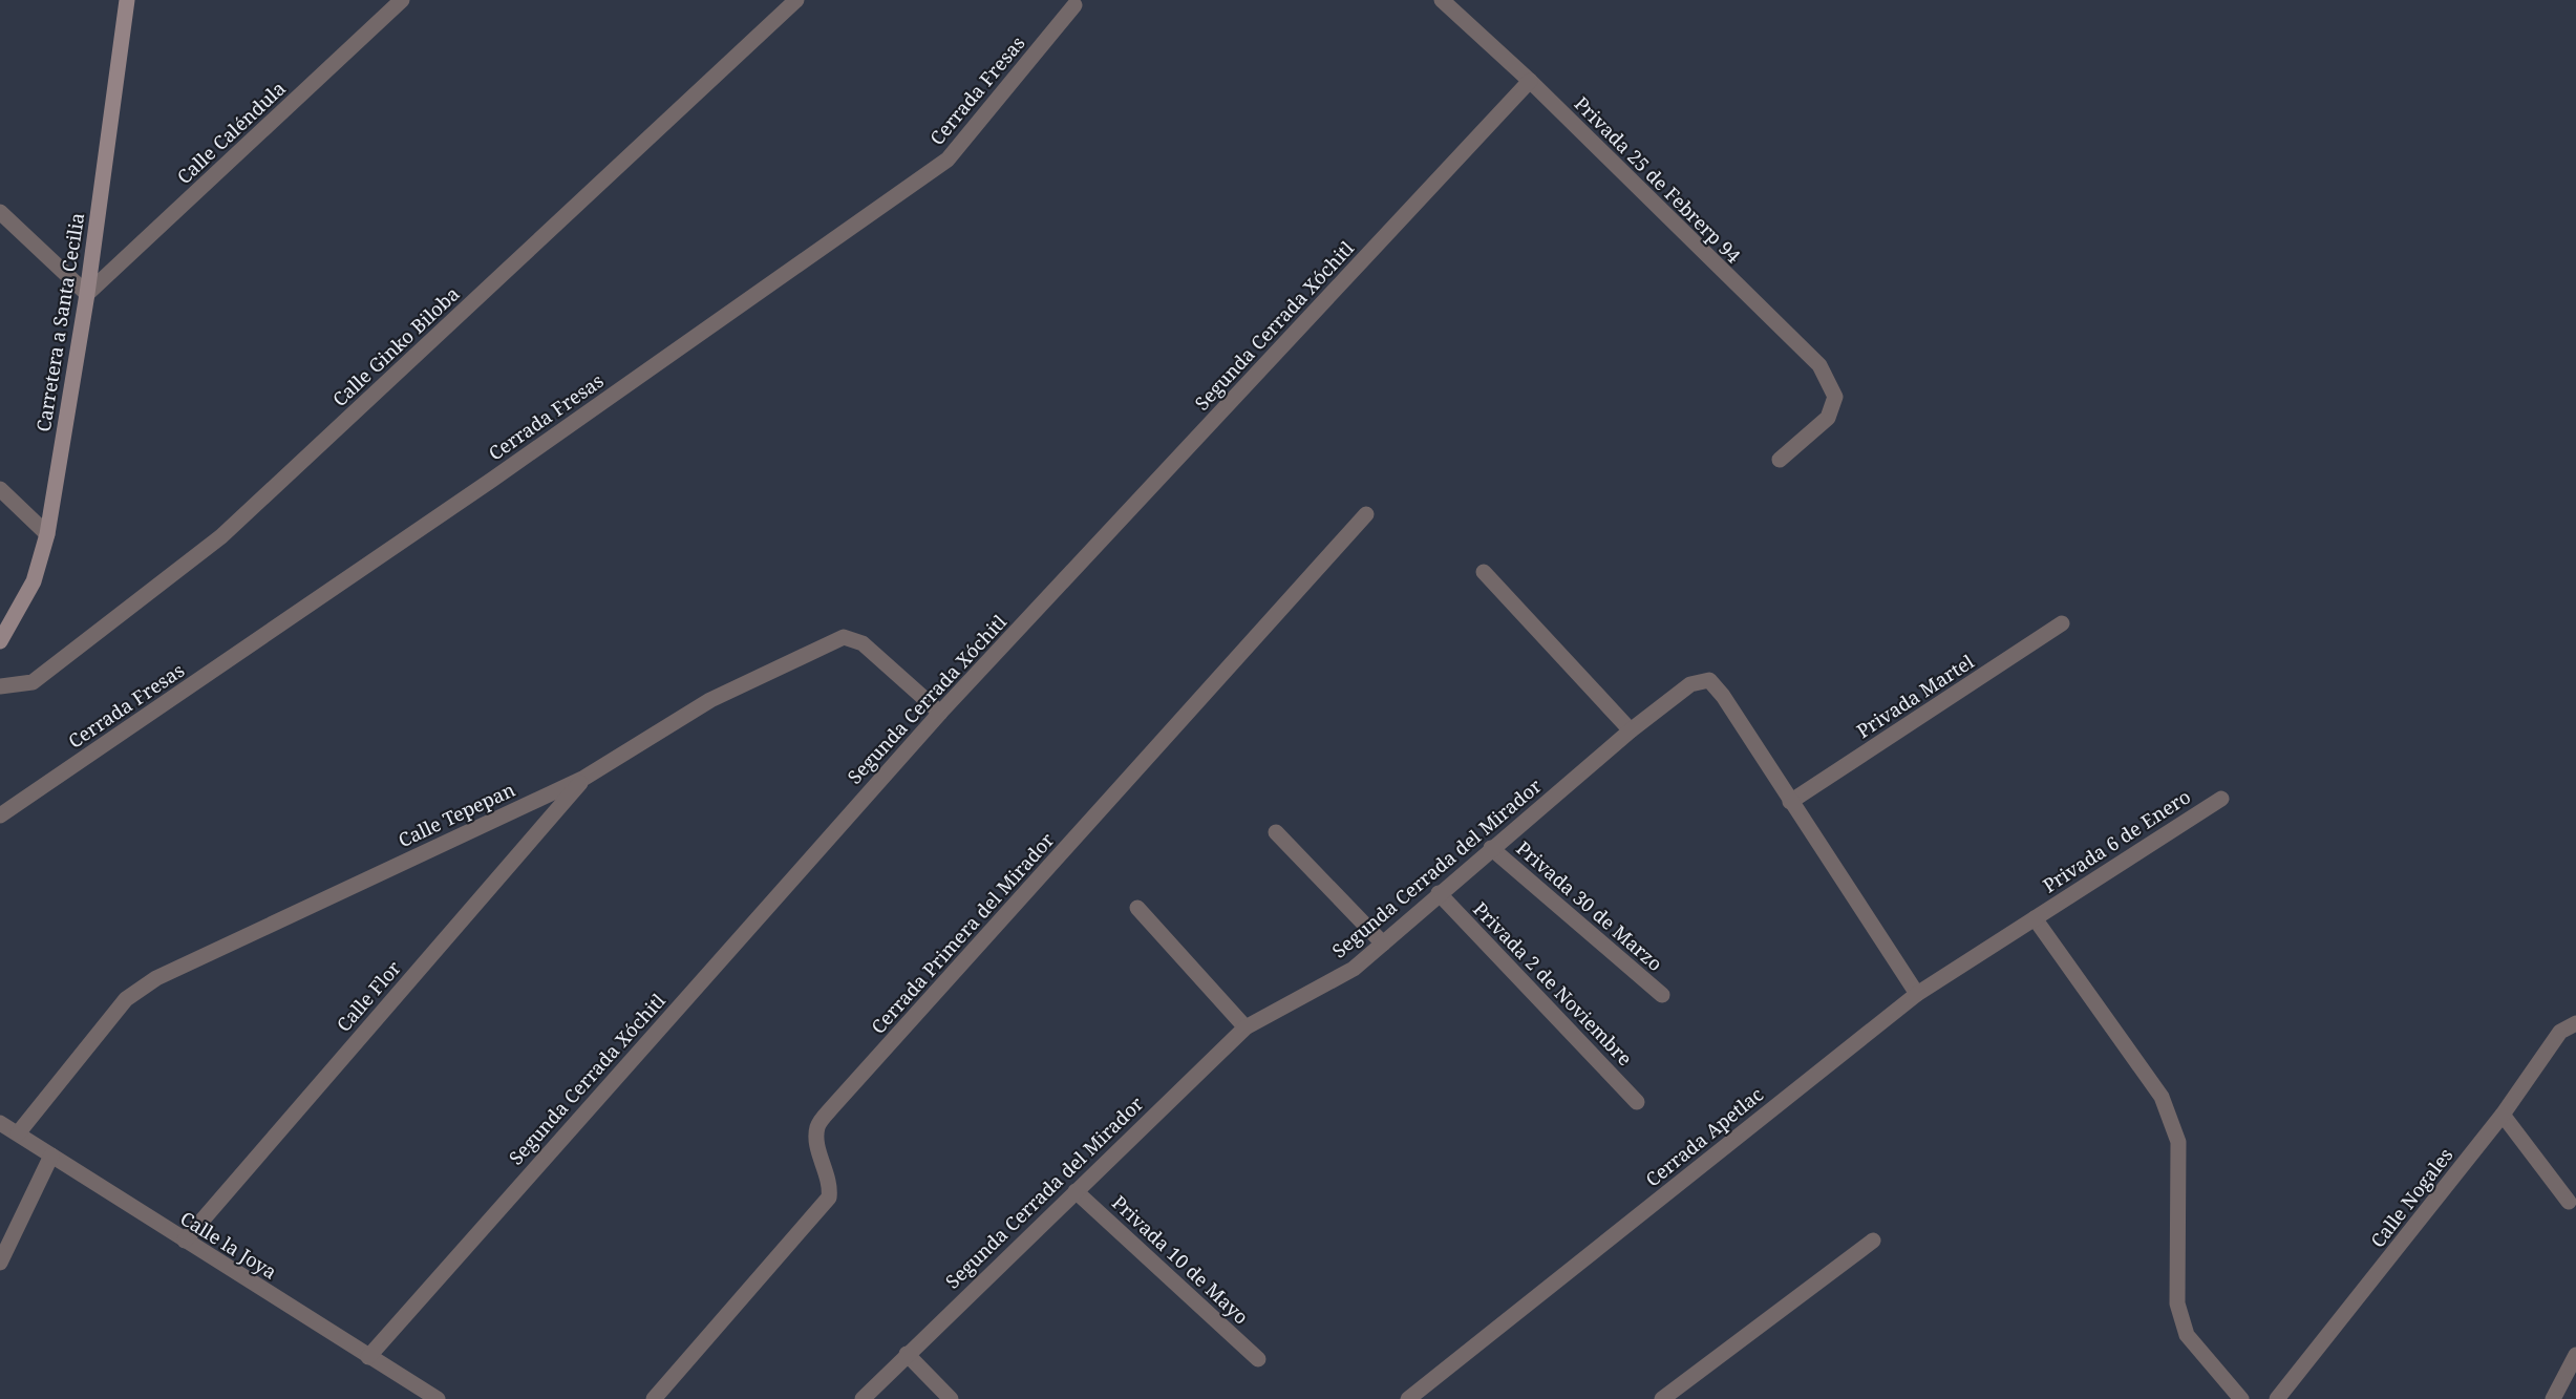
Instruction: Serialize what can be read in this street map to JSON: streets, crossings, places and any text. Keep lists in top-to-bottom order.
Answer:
{
  "streets": {
    "main road": ["Carretera a Santa Cecilia"],
    "street": [
      "Cerrada Fresas",
      "Calle Caléndula",
      "Privada 25 de Febrerp 94",
      "Segunda Cerrada Xóchitl",
      "Calle Ginko Biloba",
      "Privada Martel",
      "Calle Tepepan",
      "Privada 6 de Enero",
      "Segunda Cerrada del Mirador",
      "Privada 30 de Marzo",
      "Cerrada Primera del Mirador",
      "Privada 2 de Noviembre",
      "Calle Flor",
      "Cerrada Apetlac",
      "Calle Nogales",
      "Calle la Joya",
      "Privada 10 de Mayo"
    ]
  },
  "crossings": [
    ["Calle Caléndula", "Carretera a Santa Cecilia"],
    ["Privada 25 de Febrerp 94", "Segunda Cerrada Xóchitl"],
    ["Segunda Cerrada Xóchitl", "Calle Tepepan"],
    ["Segunda Cerrada Xóchitl", "Calle la Joya"],
    ["Privada Martel", "Segunda Cerrada del Mirador"],
    ["Calle Tepepan", "Calle Flor"],
    ["Calle Tepepan", "Calle la Joya"],
    ["Privada 6 de Enero", "Cerrada Apetlac"],
    ["Segunda Cerrada del Mirador", "Privada 30 de Marzo"],
    ["Segunda Cerrada del Mirador", "Privada 2 de Noviembre"],
    ["Segunda Cerrada del Mirador", "Cerrada Apetlac"],
    ["Segunda Cerrada del Mirador", "Privada 10 de Mayo"],
    ["Calle Flor", "Calle la Joya"]
  ]
}
